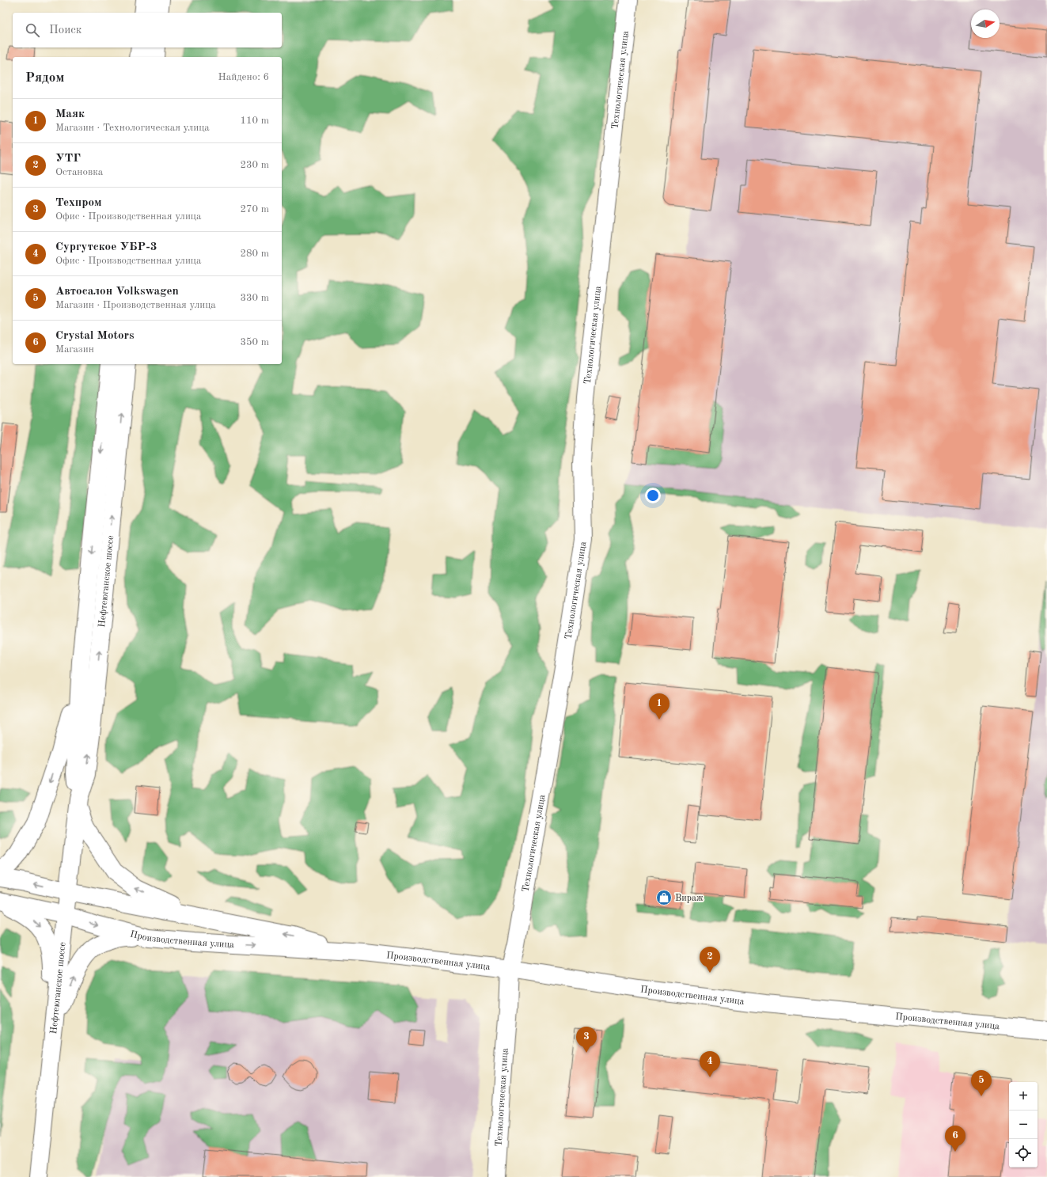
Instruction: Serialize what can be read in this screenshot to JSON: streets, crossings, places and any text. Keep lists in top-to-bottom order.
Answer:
{
  "streets": {
    "main road": ["Технологическая улица", "Нефтеюганское шоссе", "Производственная улица"]
  },
  "crossings": [
    ["Технологическая улица", "Производственная улица"],
    ["Нефтеюганское шоссе", "Производственная улица"]
  ],
  "places": {
    "shop": ["Вираж"]
  },
  "north": "right",
  "page": {
    "search": "Поиск",
    "heading": ["Рядом", "Найдено: 6"],
    "list": [
      {
        "mark": "1",
        "name": "Маяк",
        "note": "Магазин · Технологическая улица",
        "value": "110 m"
      },
      {
        "mark": "2",
        "name": "УТГ",
        "note": "Остановка",
        "value": "230 m"
      },
      {
        "mark": "3",
        "name": "Техпром",
        "note": "Офис · Производственная улица",
        "value": "270 m"
      },
      {
        "mark": "4",
        "name": "Сургутское УБР-3",
        "note": "Офис · Производственная улица",
        "value": "280 m"
      },
      {
        "mark": "5",
        "name": "Автосалон Volkswagen",
        "note": "Магазин · Производственная улица",
        "value": "330 m"
      },
      {
        "mark": "6",
        "name": "Crystal Motors",
        "note": "Магазин",
        "value": "350 m"
      }
    ],
    "pins": [
      "1",
      "2",
      "3",
      "4",
      "5",
      "6"
    ],
    "map_buttons": ["+", "−"]
  }
}
